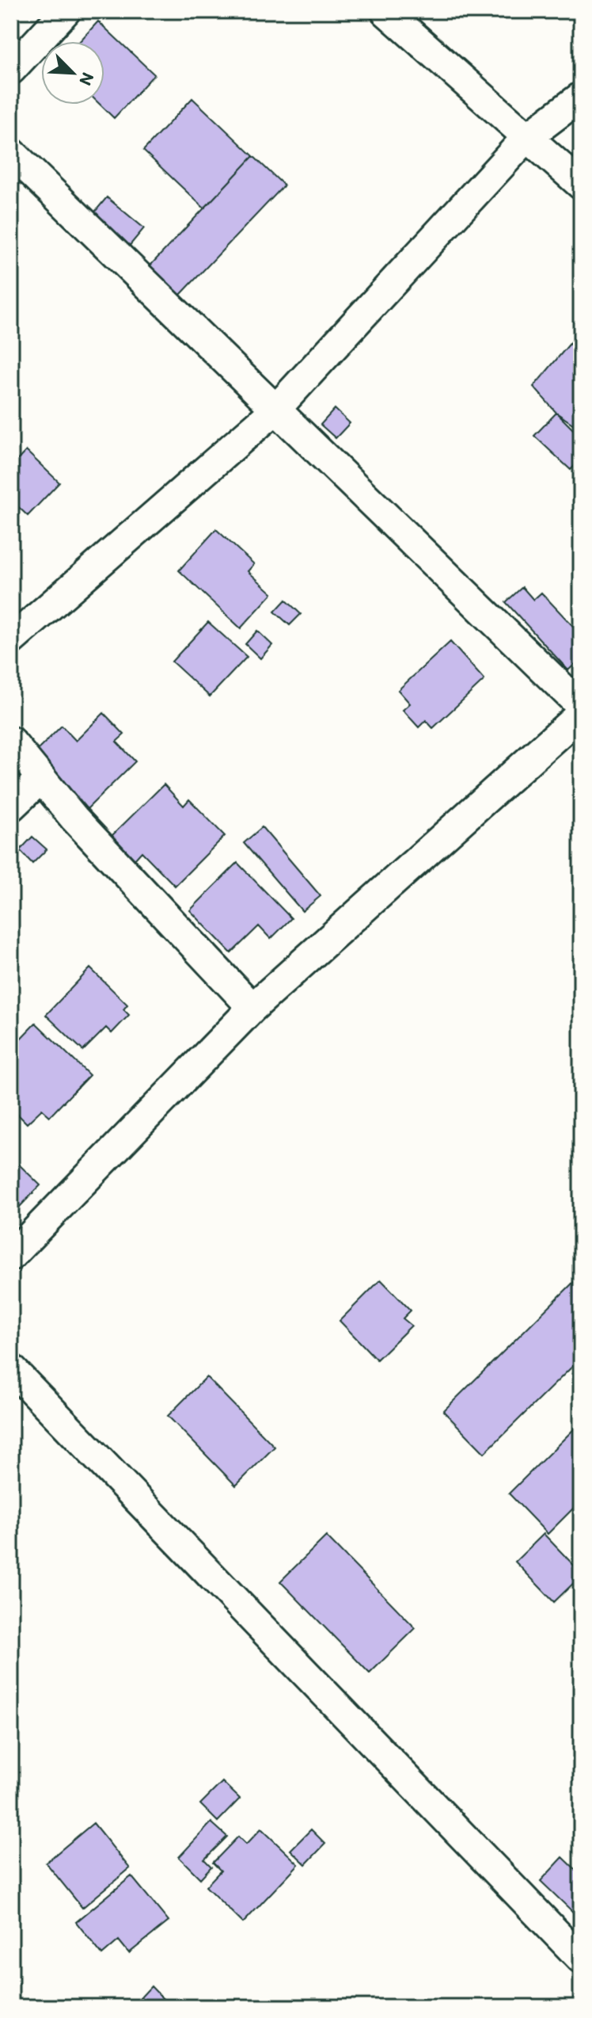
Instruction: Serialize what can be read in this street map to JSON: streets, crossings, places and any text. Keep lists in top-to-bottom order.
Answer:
{
  "north": "bottom right"
}
